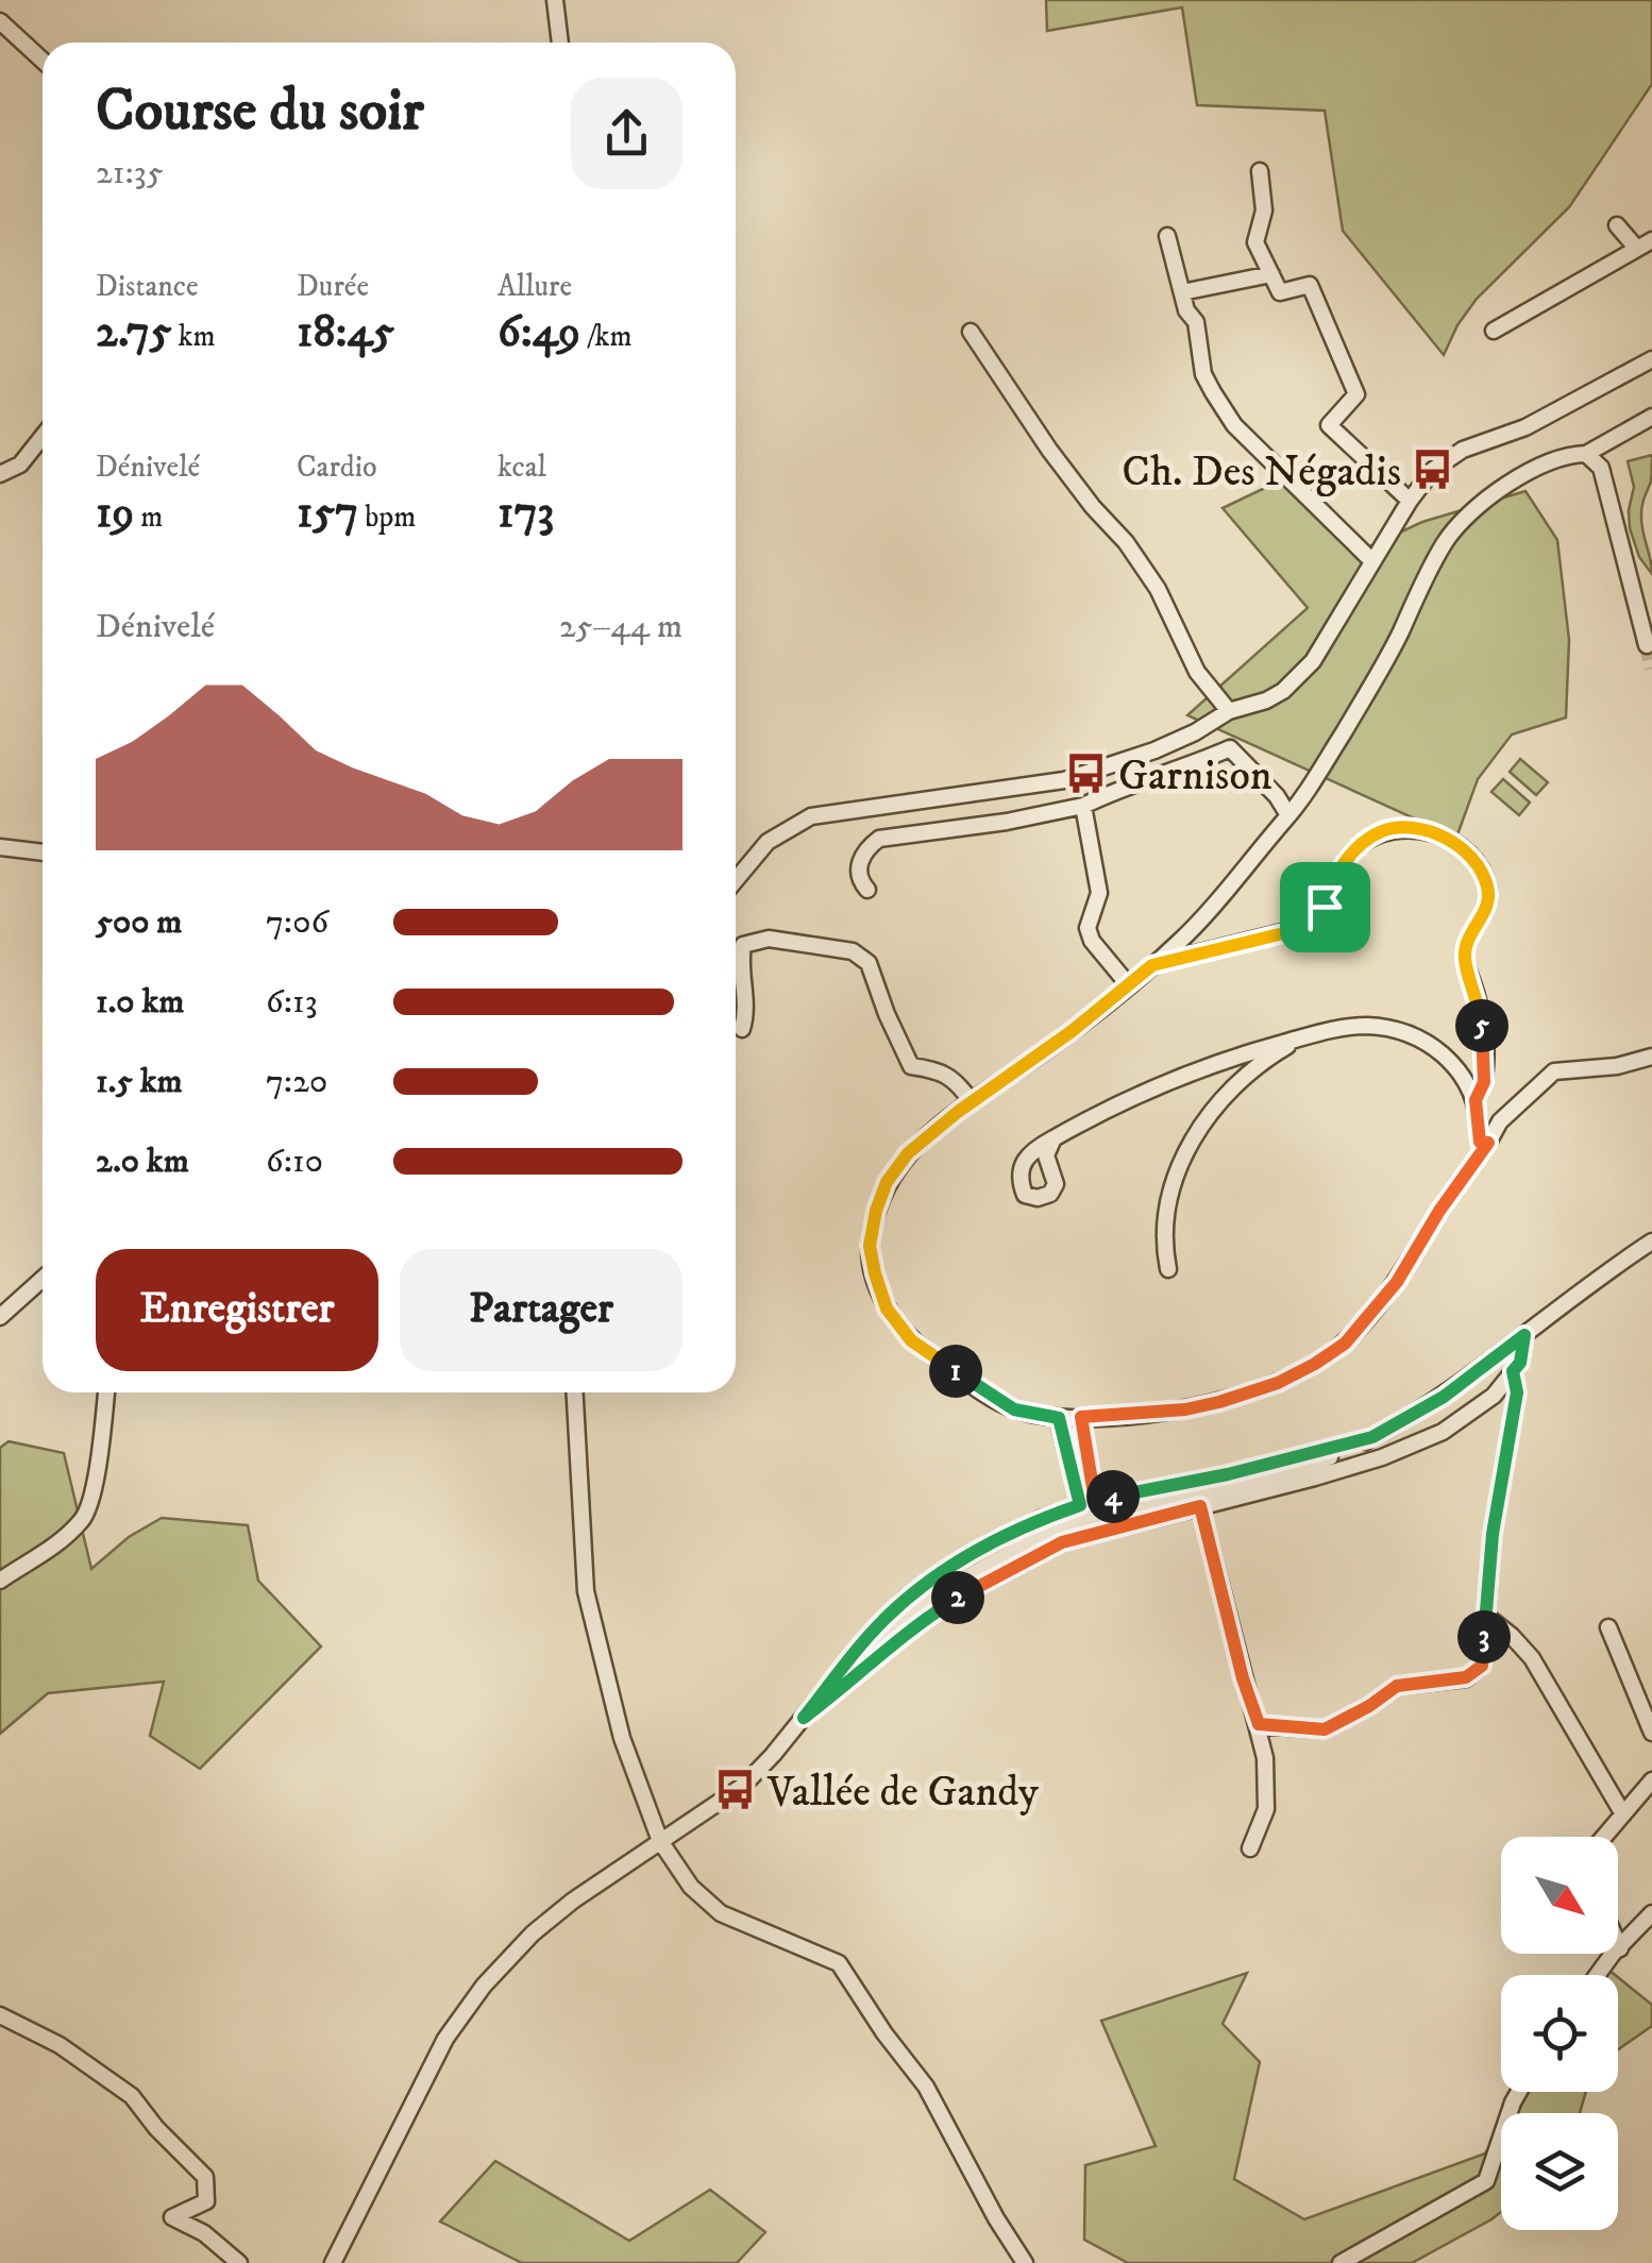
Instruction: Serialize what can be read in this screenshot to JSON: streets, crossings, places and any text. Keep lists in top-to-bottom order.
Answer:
{
  "places": {
    "bus stop": ["Ch. Des Négadis", "Garnison", "Vallée de Gandy"]
  },
  "north": "bottom right",
  "page": {
    "heading": ["Course du soir", "21:35"],
    "stats": [
      ["Distance", "2.75 km"],
      ["Durée", "18:45"],
      ["Allure", "6:49 /km"],
      ["Dénivelé", "19 m"],
      ["Cardio", "157 bpm"],
      ["kcal", "173"]
    ],
    "chart": ["Dénivelé", "25–44 m"],
    "list": [
      {
        "name": "500 m",
        "note": "7:06"
      },
      {
        "name": "1.0 km",
        "note": "6:13"
      },
      {
        "name": "1.5 km",
        "note": "7:20"
      },
      {
        "name": "2.0 km",
        "note": "6:10"
      }
    ],
    "pins": [
      "5",
      "1",
      "4",
      "2",
      "3"
    ],
    "buttons": ["Enregistrer", "Partager"]
  }
}
